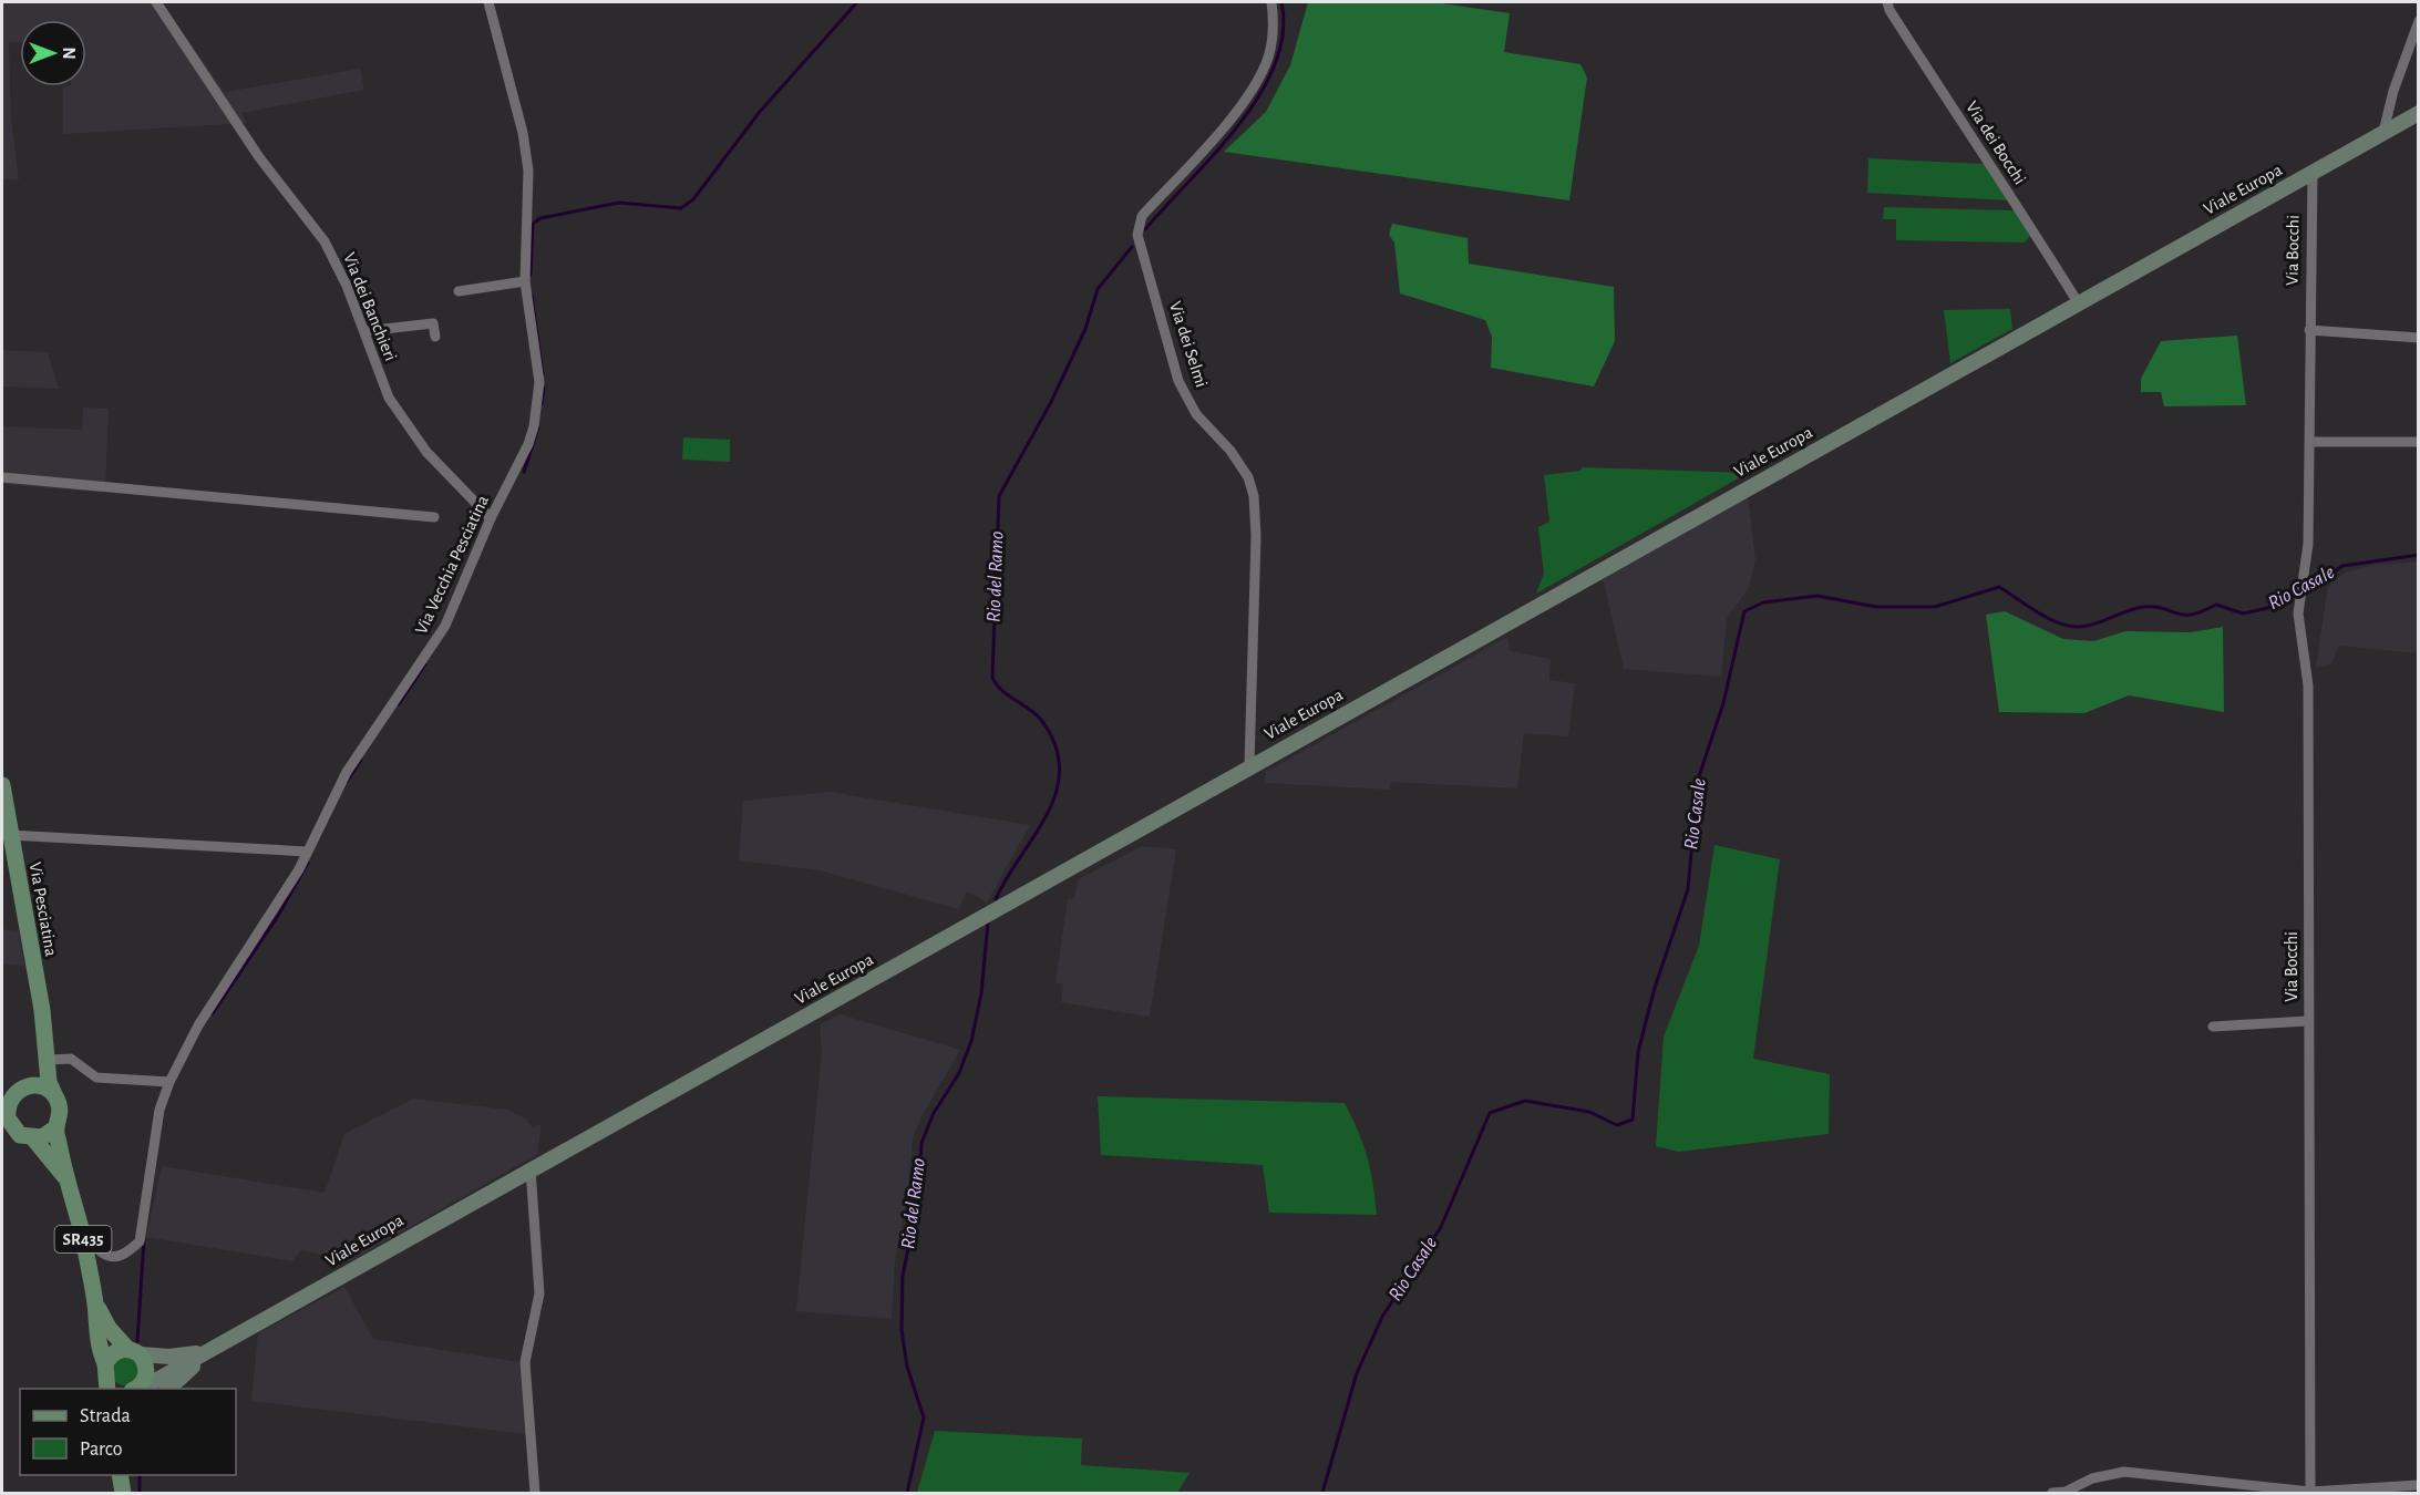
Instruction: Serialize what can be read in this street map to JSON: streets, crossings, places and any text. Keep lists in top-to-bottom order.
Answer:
{
  "streets": {
    "main road": ["Viale Europa", "Via Pesciatina", "SR435"],
    "street": [
      "Via dei Bocchi",
      "Via Bocchi",
      "Via dei Banchieri",
      "Via dei Selmi",
      "Via Vecchia Pesciatina"
    ]
  },
  "crossings": [
    ["Via dei Bocchi", "Viale Europa"],
    ["Viale Europa", "Via Bocchi"],
    ["Viale Europa", "Via dei Selmi"],
    ["Viale Europa", "Via Pesciatina"],
    ["Via dei Banchieri", "Via Vecchia Pesciatina"],
    ["Via Vecchia Pesciatina", "Via Pesciatina"]
  ],
  "water": ["Rio del Ramo", "Rio Casale"],
  "legend": ["Strada", "Parco"],
  "north": "right"
}
